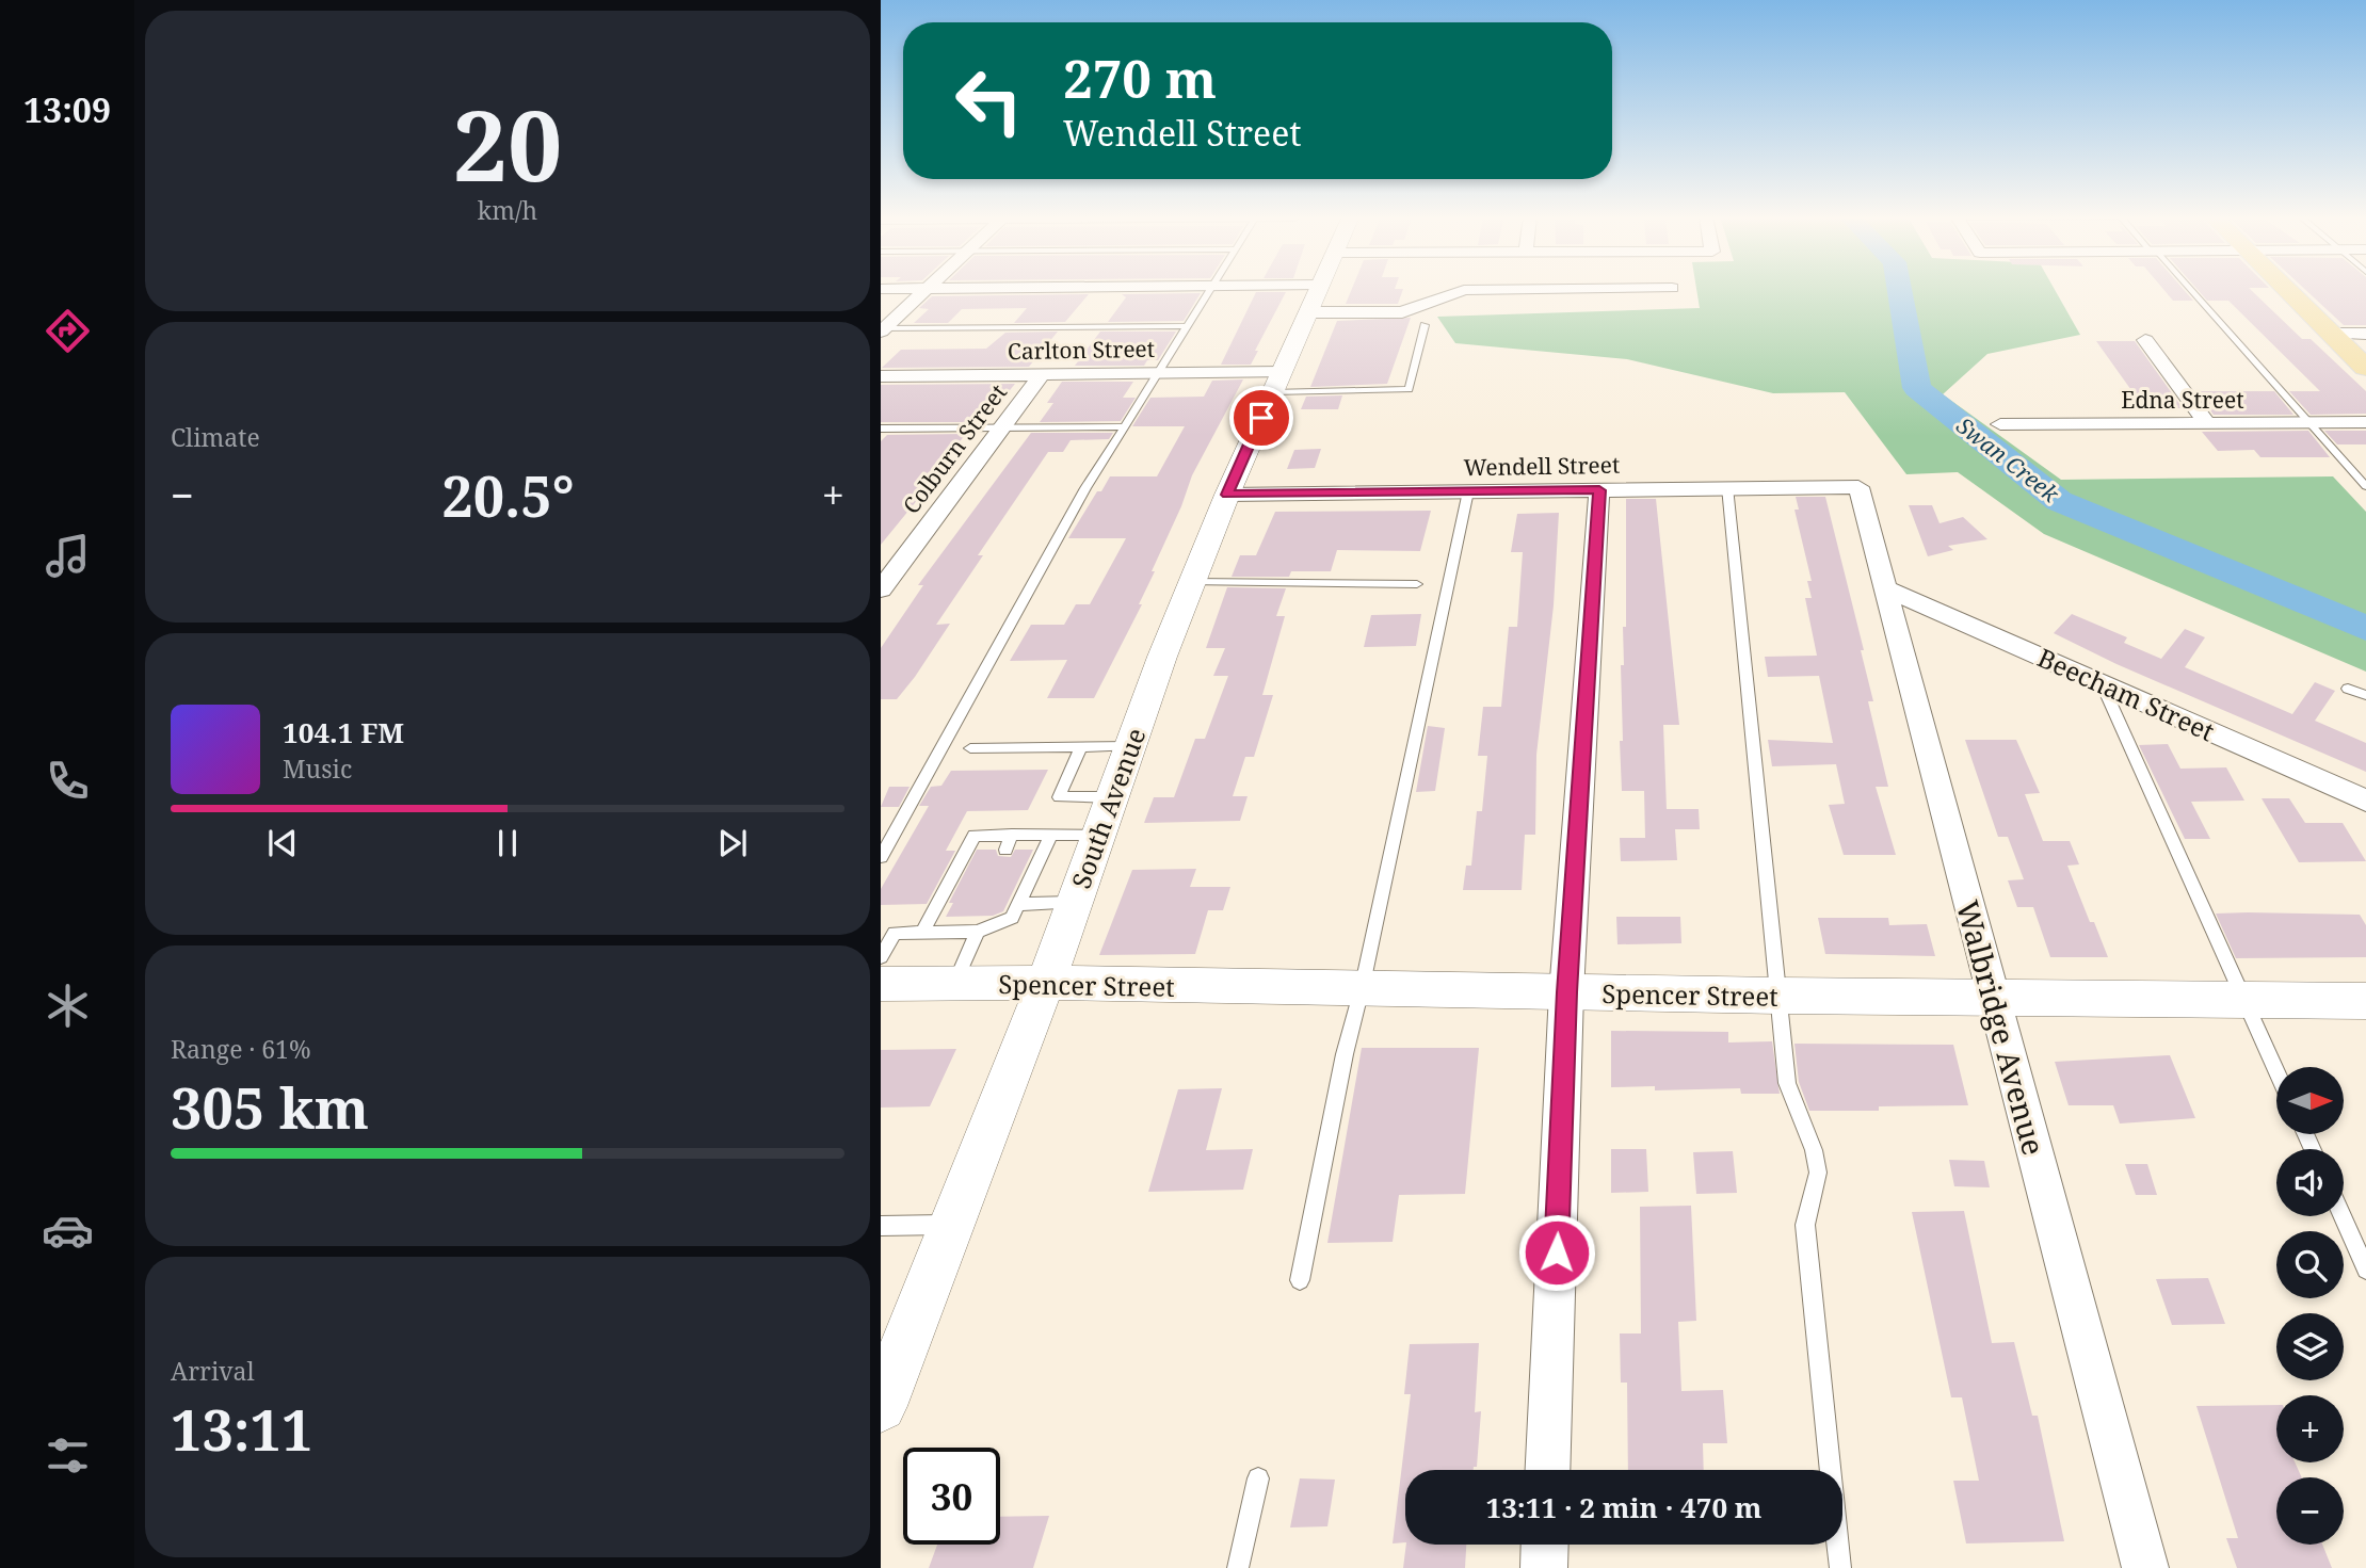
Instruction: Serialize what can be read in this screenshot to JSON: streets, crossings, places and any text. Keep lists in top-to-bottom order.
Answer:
{
  "streets": {
    "street": [
      "Carlton Street",
      "Edna Street",
      "Colburn Street",
      "Wendell Street",
      "Beecham Street",
      "South Avenue",
      "Spencer Street",
      "Walbridge Avenue"
    ]
  },
  "crossings": [
    ["Carlton Street", "Colburn Street"],
    ["Carlton Street", "South Avenue"],
    ["Wendell Street", "South Avenue"],
    ["Wendell Street", "Walbridge Avenue"],
    ["Beecham Street", "Walbridge Avenue"],
    ["South Avenue", "Spencer Street"],
    ["Spencer Street", "Walbridge Avenue"]
  ],
  "water": ["Swan Creek"],
  "north": "right",
  "page": {
    "tabs": "13:09",
    "tile": [
      ["20", "km/h"],
      "Climate",
      ["Range · 61%", "305 km"],
      ["Arrival", "13:11"]
    ],
    "turn": ["270 m", "Wendell Street"],
    "heat": ["−", "20.5°", "+"],
    "song": ["104.1 FM", "Music"],
    "map_buttons": ["+", "−"],
    "limit": "30",
    "trip": "13:11 · 2 min · 470 m"
  }
}
